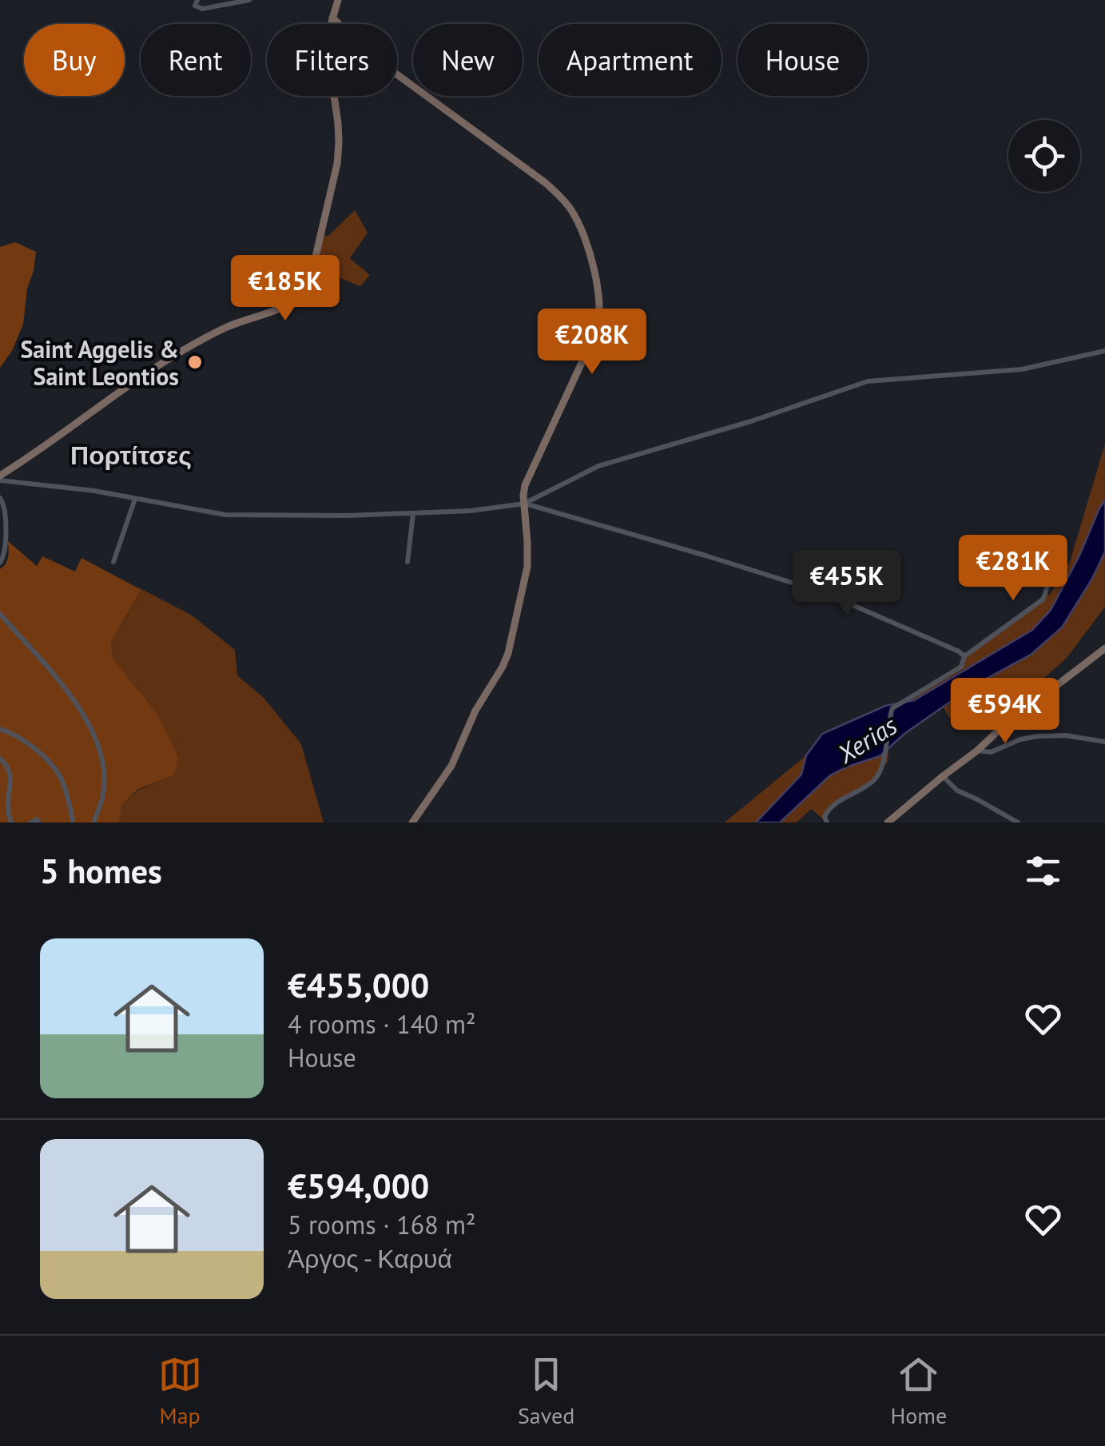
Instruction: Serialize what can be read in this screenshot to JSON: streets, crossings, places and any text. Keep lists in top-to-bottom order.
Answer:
{
  "districts": ["Πορτίτσες"],
  "water": ["Xerias"],
  "places": ["Saint Aggelis & Saint Leontios"],
  "page": {
    "chip": [
      "Buy",
      "Rent",
      "Filters",
      "New",
      "Apartment",
      "House"
    ],
    "price": [
      "€185K",
      "€208K",
      "€281K",
      "€455K",
      "€594K"
    ],
    "heading": "5 homes",
    "list": [
      {
        "name": "€455,000",
        "note": "4 rooms · 140 m² · House"
      },
      {
        "name": "€594,000",
        "note": "5 rooms · 168 m² · Άργος - Καρυά"
      }
    ],
    "tabs": ["Map", "Saved", "Home"]
  }
}
